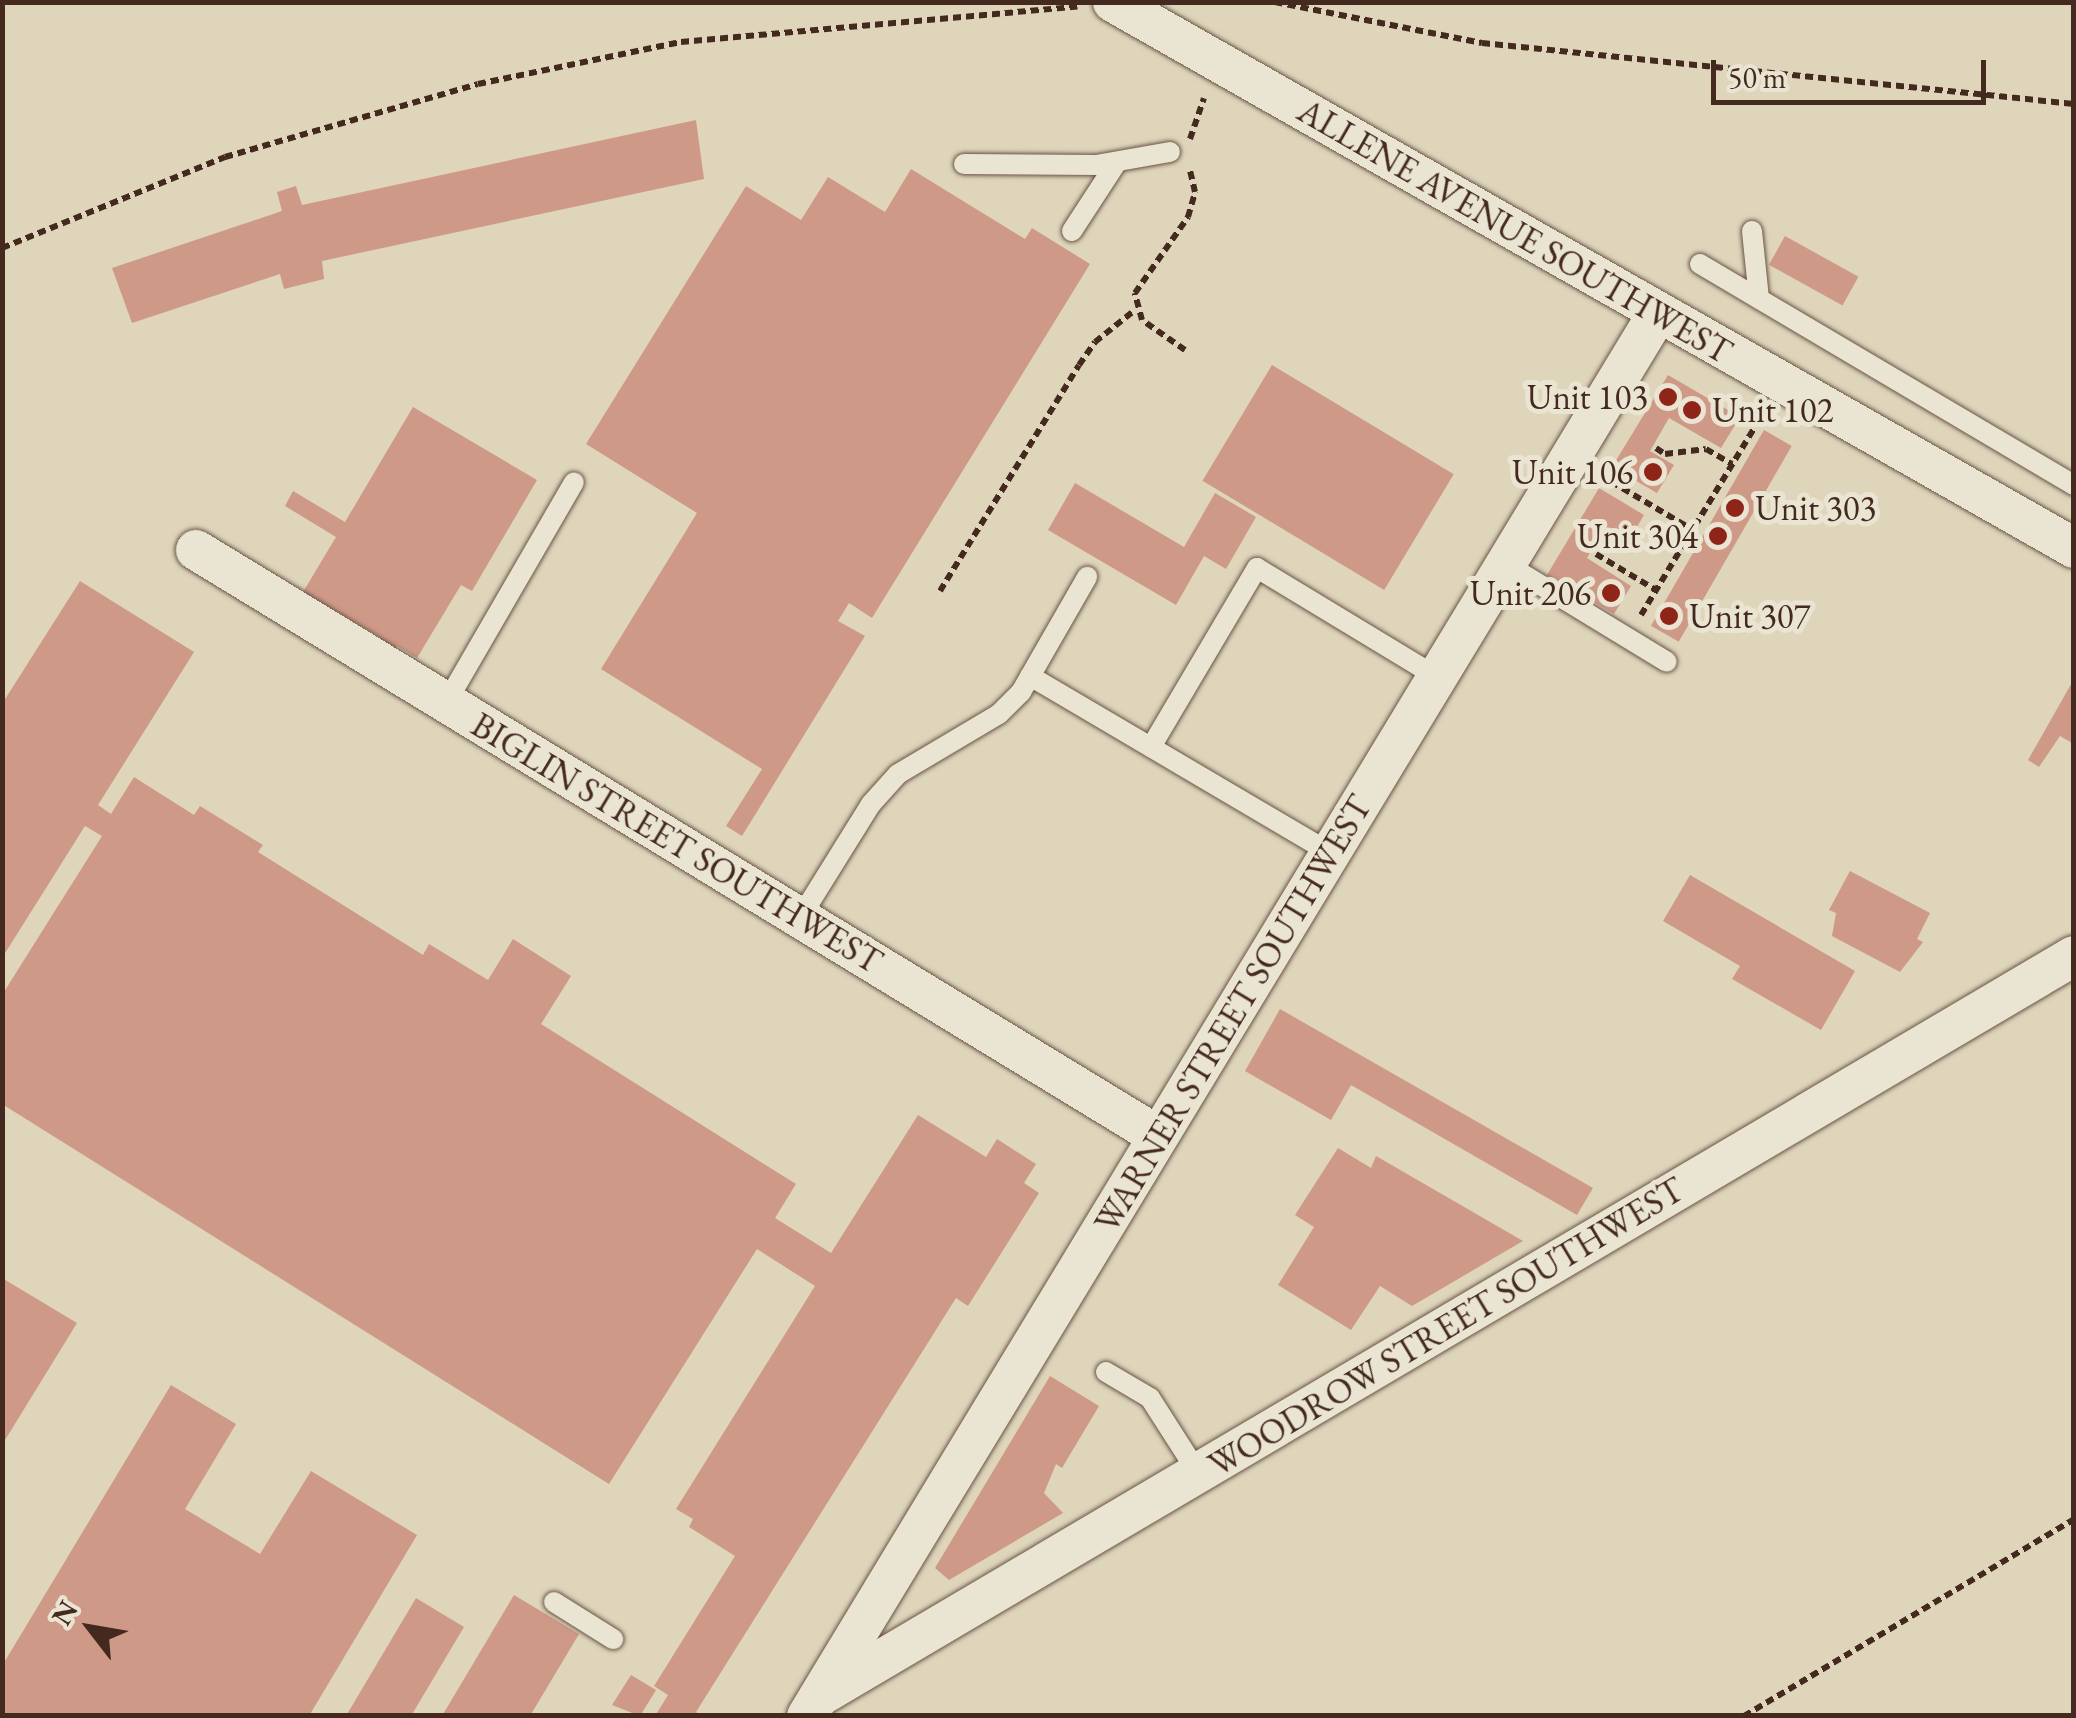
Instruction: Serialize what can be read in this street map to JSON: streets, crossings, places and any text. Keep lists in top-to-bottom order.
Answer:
{
  "streets": {
    "street": [
      "ALLENE AVENUE SOUTHWEST",
      "BIGLIN STREET SOUTHWEST",
      "WARNER STREET SOUTHWEST",
      "WOODROW STREET SOUTHWEST"
    ]
  },
  "crossings": [
    ["ALLENE AVENUE SOUTHWEST", "WARNER STREET SOUTHWEST"],
    ["BIGLIN STREET SOUTHWEST", "WARNER STREET SOUTHWEST"],
    ["WARNER STREET SOUTHWEST", "WOODROW STREET SOUTHWEST"]
  ],
  "places": [
    "Unit 103",
    "Unit 102",
    "Unit 106",
    "Unit 303",
    "Unit 304",
    "Unit 206",
    "Unit 307"
  ],
  "scale_bar": "50 m",
  "north": "top left"
}
